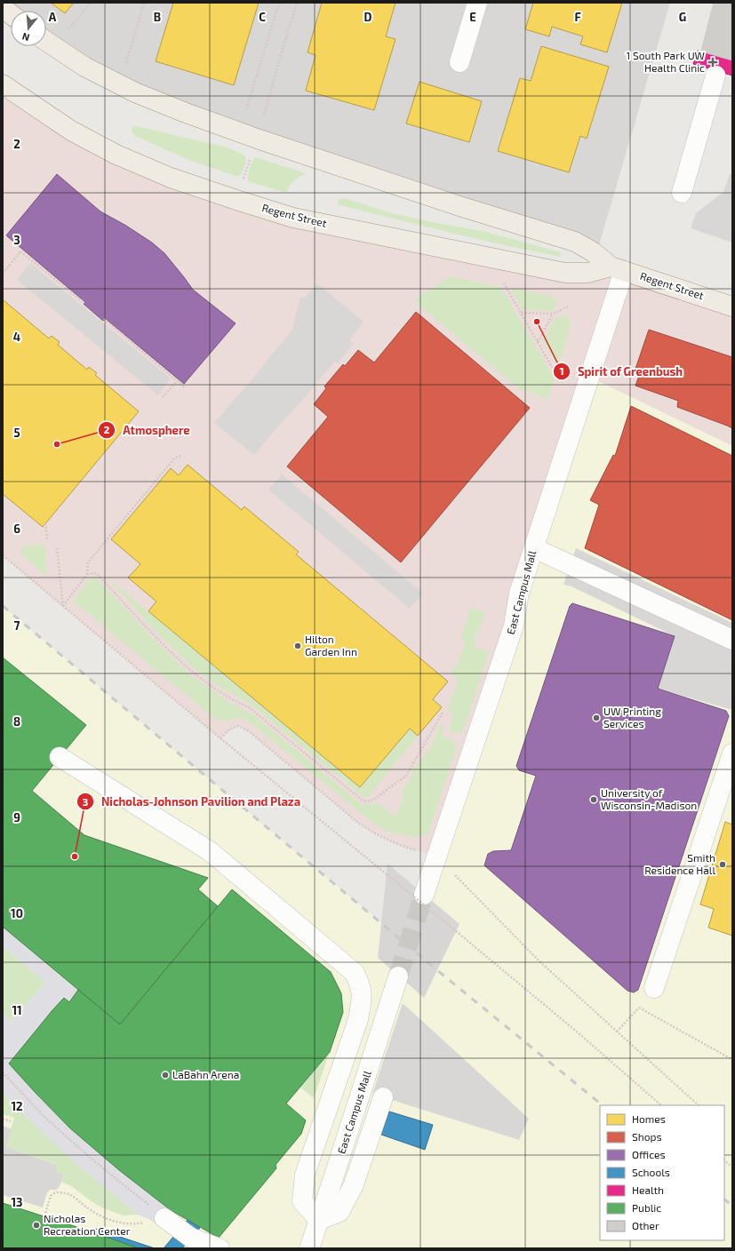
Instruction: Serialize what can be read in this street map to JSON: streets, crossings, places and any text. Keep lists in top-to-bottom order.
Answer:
{
  "streets": {
    "main road": ["Regent Street"],
    "street": ["East Campus Mall"]
  },
  "crossings": [
    ["Regent Street", "East Campus Mall"]
  ],
  "places": {
    "health": ["1 South Park UW Health Clinic"],
    "other": [
      "Spirit of Greenbush",
      "Atmosphere",
      "Hilton Garden Inn",
      "UW Printing Services",
      "University of Wisconsin-Madison",
      "Nicholas-Johnson Pavilion and Plaza",
      "Smith Residence Hall",
      "LaBahn Arena",
      "Nicholas Recreation Center"
    ]
  },
  "legend": [
    "Homes",
    "Shops",
    "Offices",
    "Schools",
    "Health",
    "Public",
    "Other"
  ],
  "north": "bottom",
  "grid": {
    "columns": [
      "A",
      "B",
      "C",
      "D",
      "E",
      "F",
      "G"
    ],
    "rows": [
      "2",
      "3",
      "4",
      "5",
      "6",
      "7",
      "8",
      "9",
      "10",
      "11",
      "12",
      "13"
    ]
  }
}
